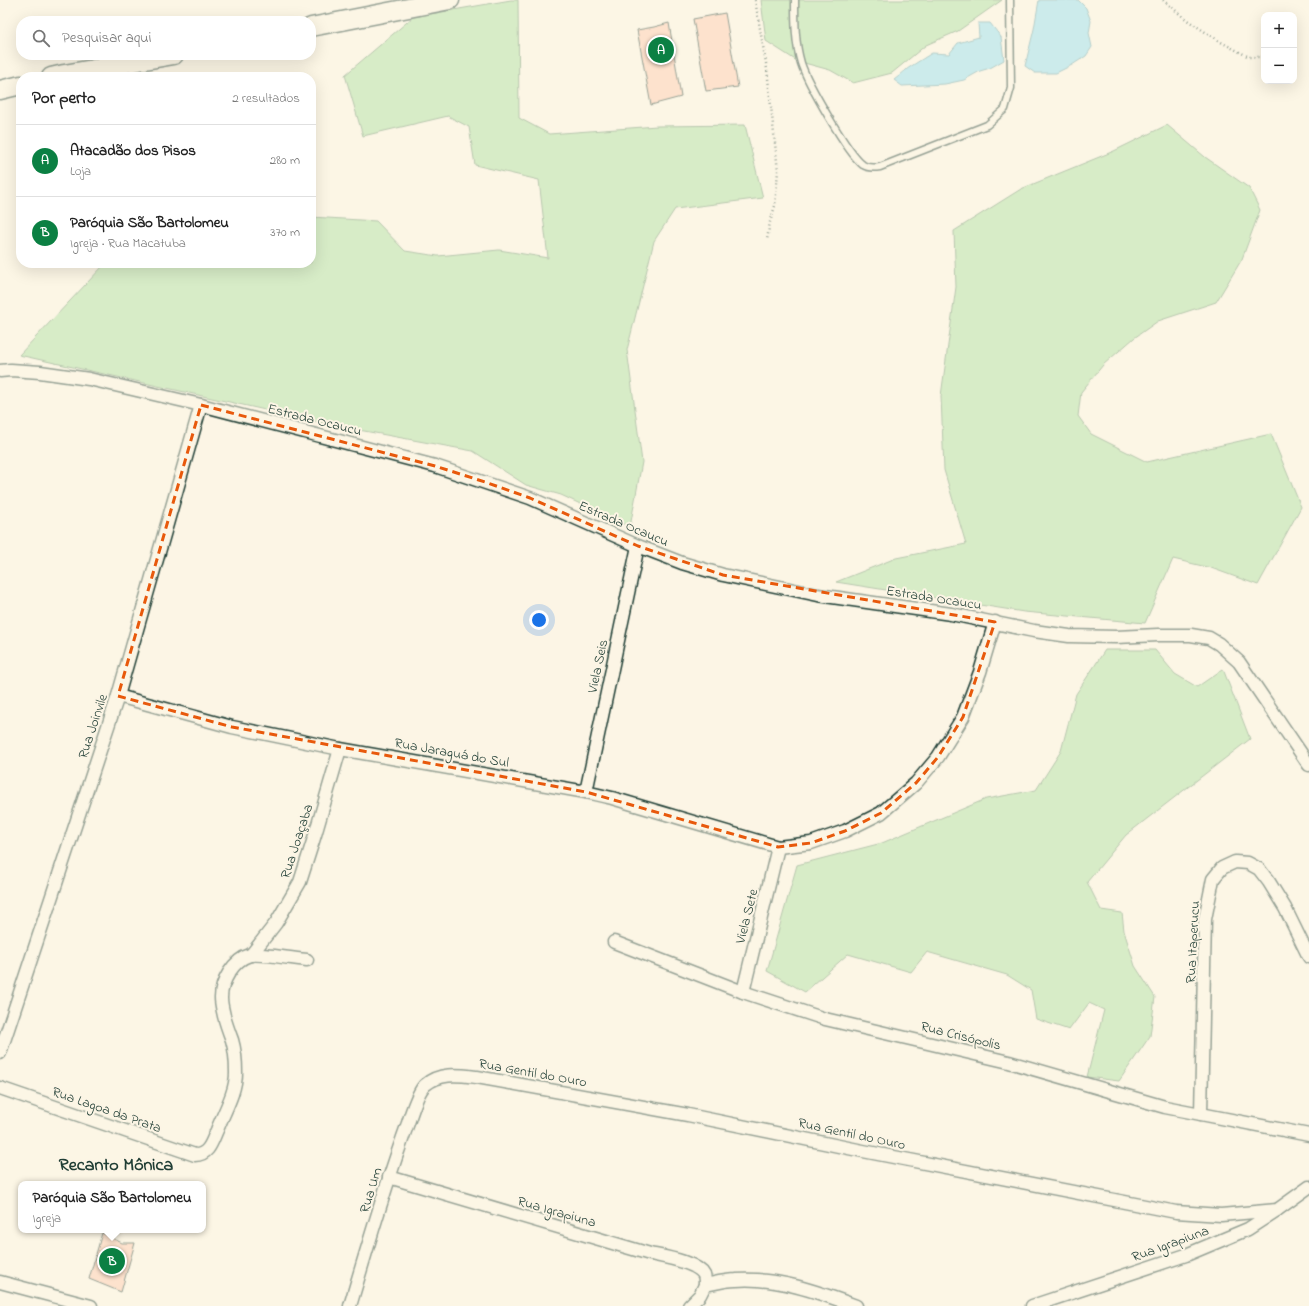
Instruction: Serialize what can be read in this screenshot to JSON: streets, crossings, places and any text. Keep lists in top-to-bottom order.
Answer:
{
  "streets": {
    "street": [
      "Estrada Ocaucu",
      "Viela Seis",
      "Rua Joinvile",
      "Rua Jaraguá do Sul",
      "Rua Joaçaba",
      "Viela Sete",
      "Rua Itaperucu",
      "Rua Crisópolis",
      "Rua Gentil do Ouro",
      "Rua Lagoa da Prata",
      "Rua Um",
      "Rua Igrapiuna"
    ]
  },
  "crossings": [
    ["Estrada Ocaucu", "Viela Seis"],
    ["Estrada Ocaucu", "Rua Joinvile"],
    ["Viela Seis", "Rua Jaraguá do Sul"],
    ["Rua Joinvile", "Rua Jaraguá do Sul"],
    ["Rua Jaraguá do Sul", "Rua Joaçaba"],
    ["Rua Jaraguá do Sul", "Viela Sete"],
    ["Rua Joaçaba", "Rua Lagoa da Prata"],
    ["Viela Sete", "Rua Crisópolis"],
    ["Rua Itaperucu", "Rua Crisópolis"],
    ["Rua Gentil do Ouro", "Rua Um"],
    ["Rua Gentil do Ouro", "Rua Igrapiuna"],
    ["Rua Um", "Rua Igrapiuna"]
  ],
  "districts": ["Recanto Mônica"],
  "page": {
    "map_buttons": ["+", "−"],
    "search": "Pesquisar aqui",
    "pins": ["A", "B"],
    "heading": ["Por perto", "2 resultados"],
    "list": [
      {
        "mark": "A",
        "name": "Atacadão dos Pisos",
        "note": "Loja",
        "value": "280 m"
      },
      {
        "mark": "B",
        "name": "Paróquia São Bartolomeu",
        "note": "Igreja · Rua Macatuba",
        "value": "370 m"
      }
    ],
    "popup": ["Paróquia São Bartolomeu", "Igreja"]
  }
}
